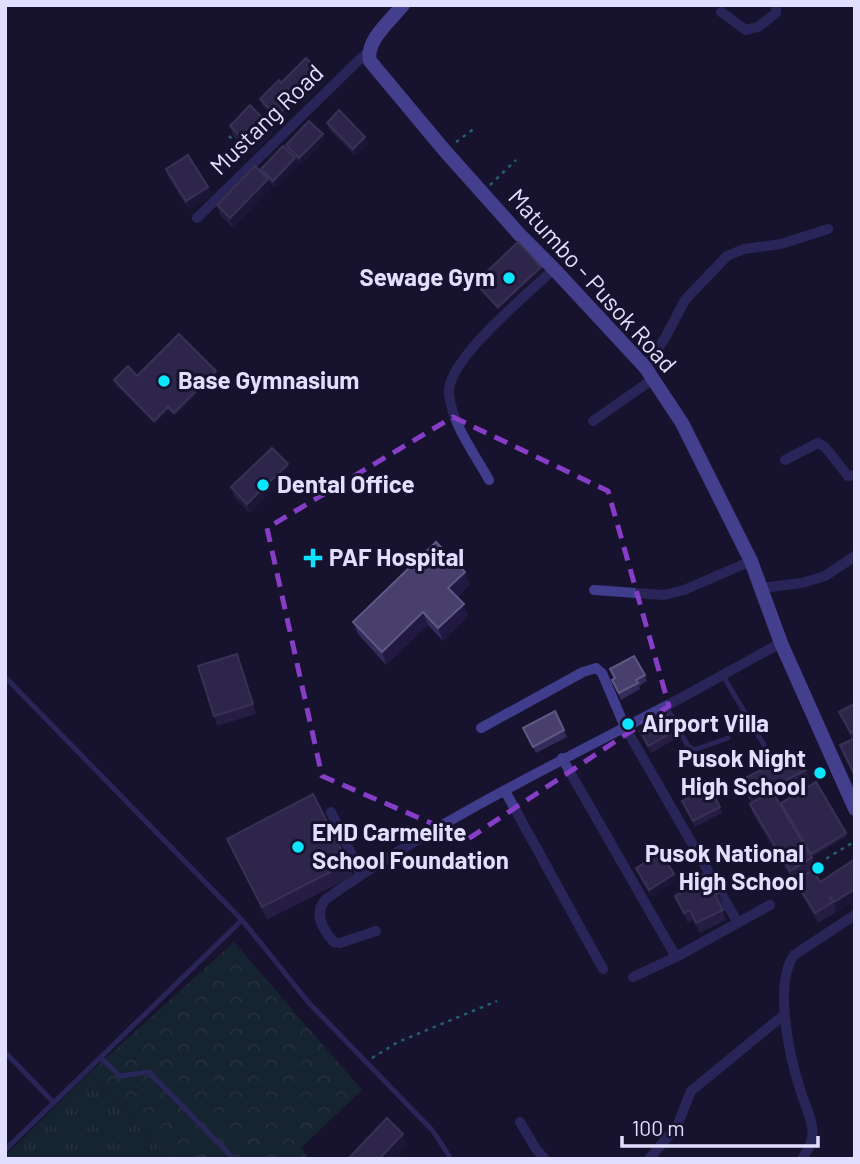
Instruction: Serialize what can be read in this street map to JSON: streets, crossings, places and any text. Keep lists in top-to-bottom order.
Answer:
{
  "streets": {
    "street": ["Mustang Road", "Matumbo - Pusok Road"]
  },
  "crossings": [
    ["Mustang Road", "Matumbo - Pusok Road"]
  ],
  "places": {
    "other": [
      "Sewage Gym",
      "Base Gymnasium",
      "Dental Office",
      "Airport Villa",
      "Pusok Night High School",
      "EMD Carmelite School Foundation",
      "Pusok National High School"
    ],
    "health": ["PAF Hospital"]
  },
  "scale_bar": "100 m"
}
